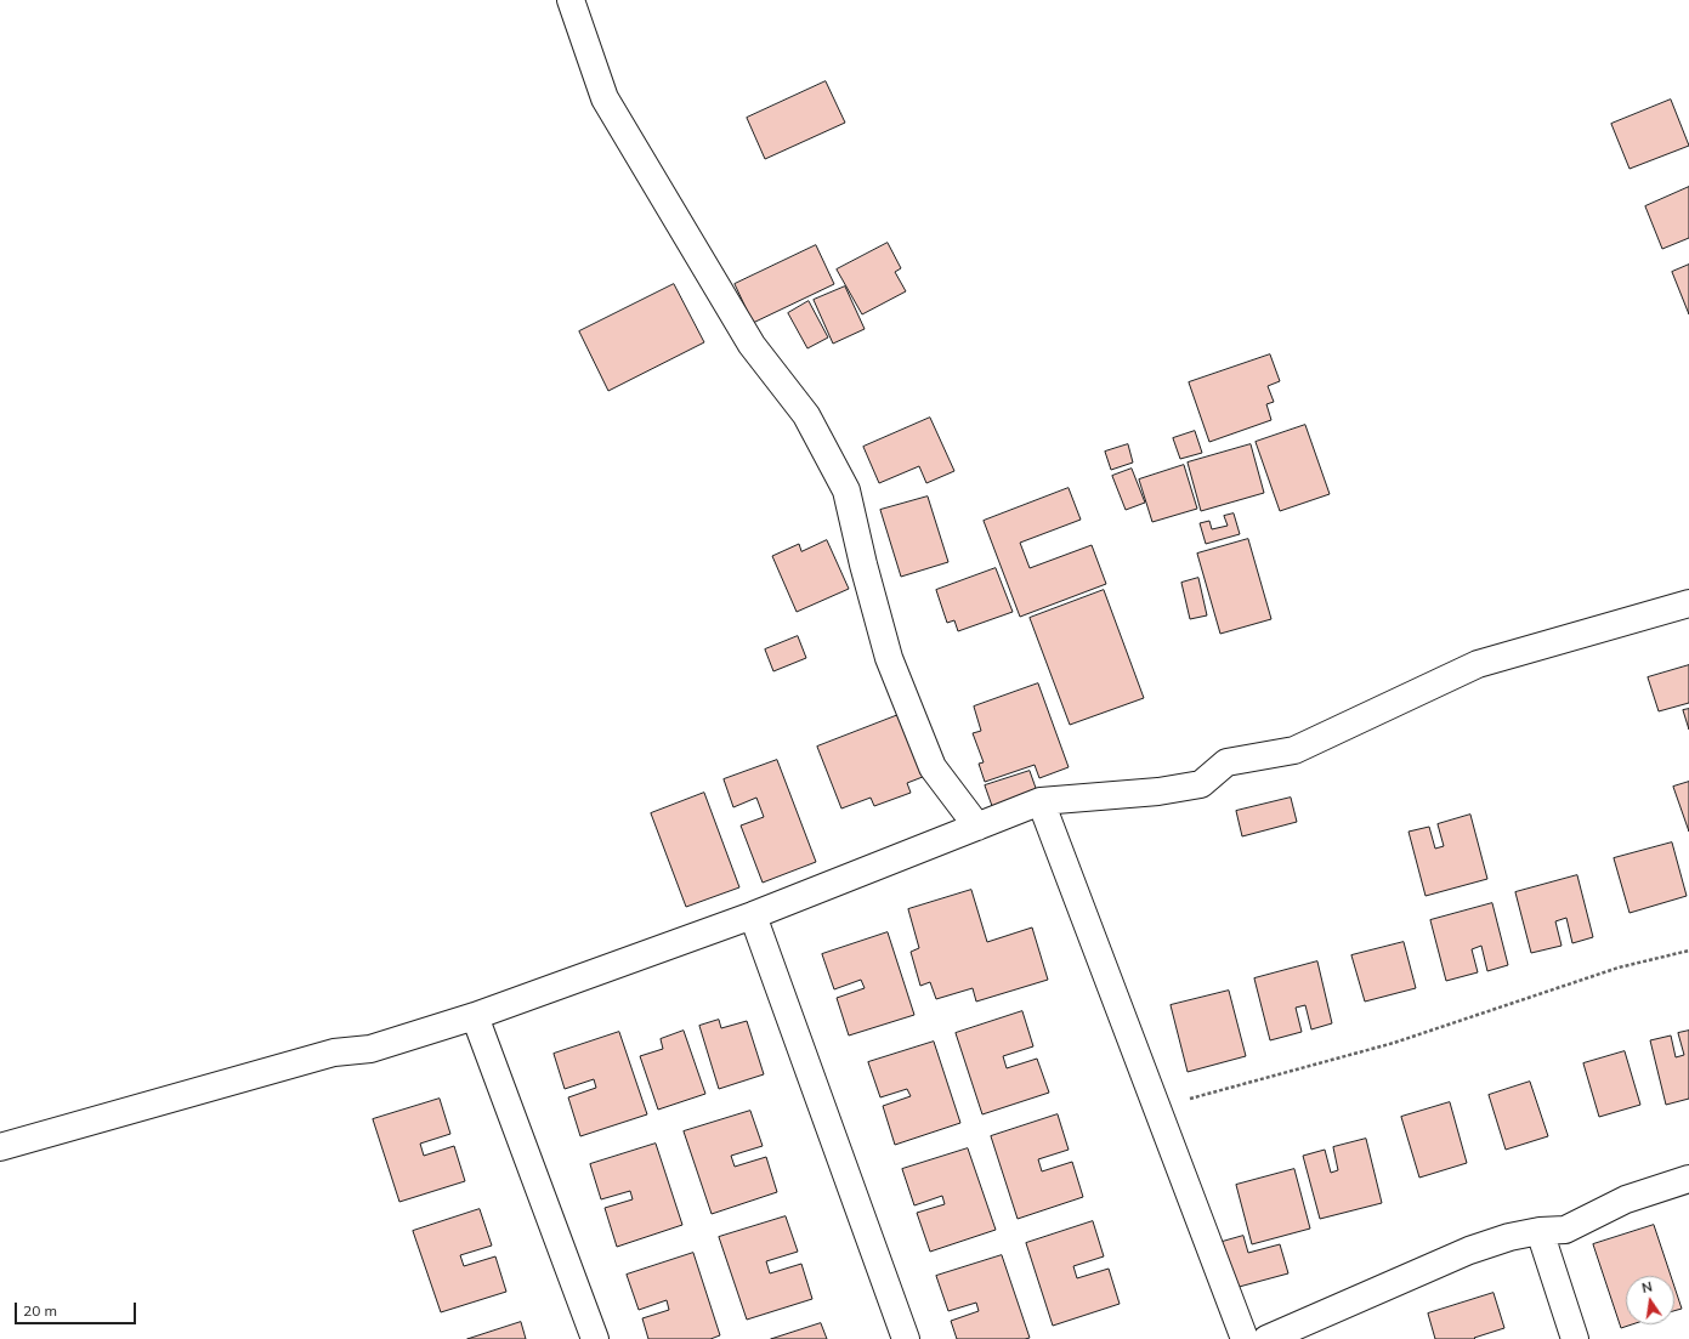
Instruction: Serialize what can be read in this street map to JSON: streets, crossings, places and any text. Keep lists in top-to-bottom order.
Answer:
{
  "scale_bar": "20 m",
  "north": "top"
}
